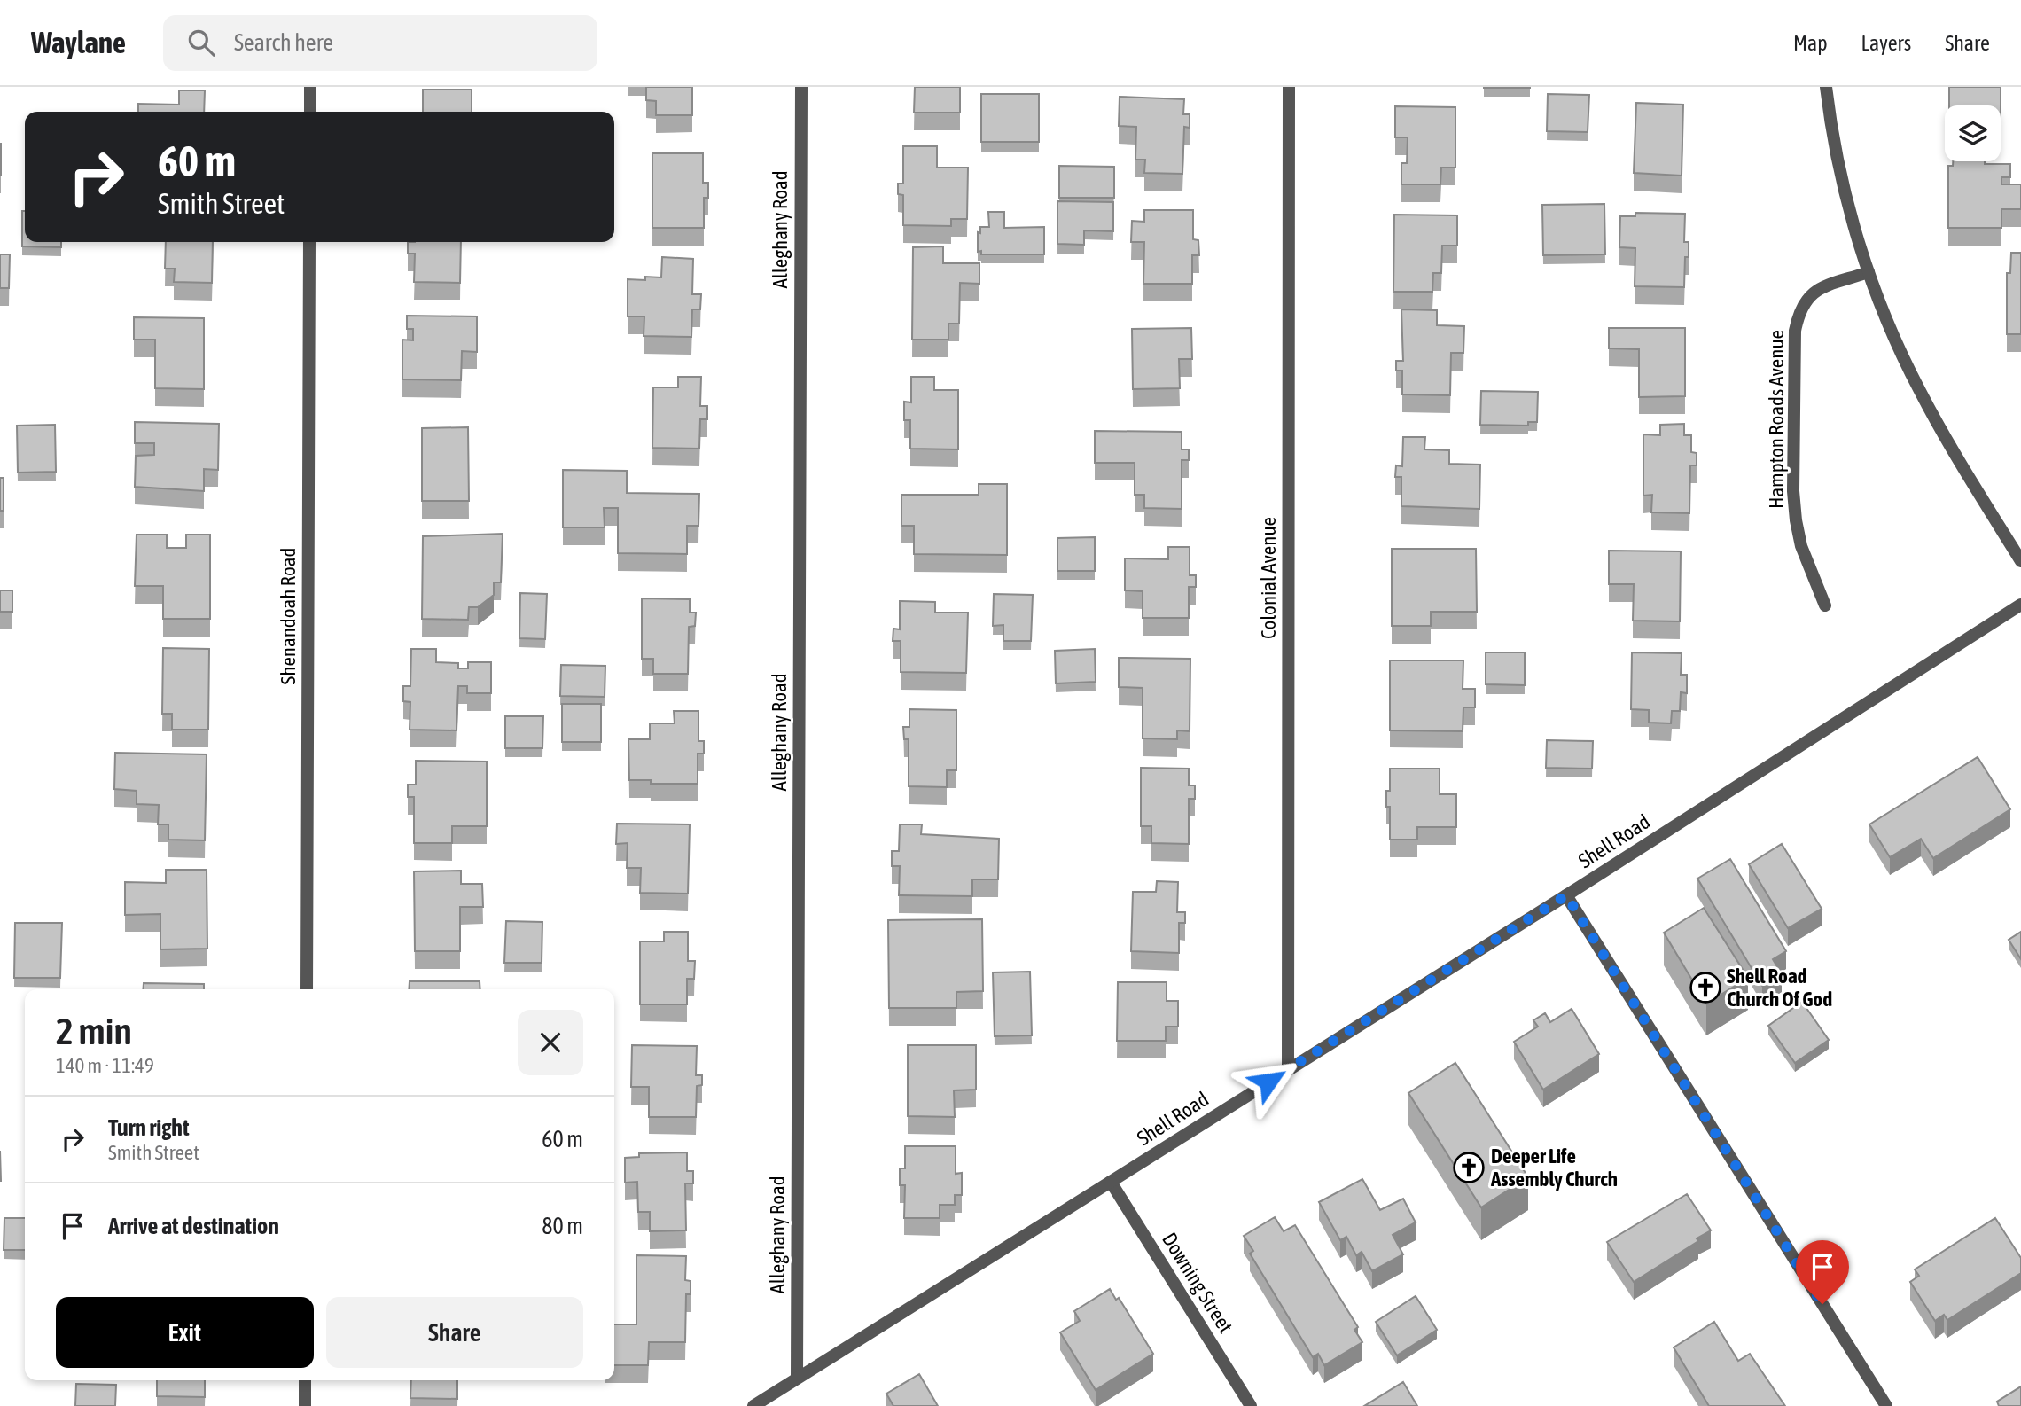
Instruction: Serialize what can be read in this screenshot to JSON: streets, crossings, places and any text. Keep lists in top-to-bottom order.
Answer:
{
  "streets": {
    "street": [
      "Alleghany Road",
      "Hampton Roads Avenue",
      "Colonial Avenue",
      "Shenandoah Road",
      "Shell Road",
      "Downing Street"
    ]
  },
  "crossings": [
    ["Alleghany Road", "Shell Road"],
    ["Colonial Avenue", "Shell Road"],
    ["Shell Road", "Downing Street"]
  ],
  "places": {
    "church": ["Shell Road Church Of God", "Deeper Life Assembly Church"]
  },
  "page": {
    "header": "Waylane",
    "search": "Search here",
    "nav": ["Map", "Layers", "Share"],
    "turn": ["60 m", "Smith Street"],
    "heading": ["2 min", "140 m · 11:49"],
    "list": [
      {
        "name": "Turn right",
        "note": "Smith Street",
        "value": "60 m"
      },
      {
        "name": "Arrive at destination",
        "value": "80 m"
      }
    ],
    "buttons": ["Exit", "Share"]
  }
}
